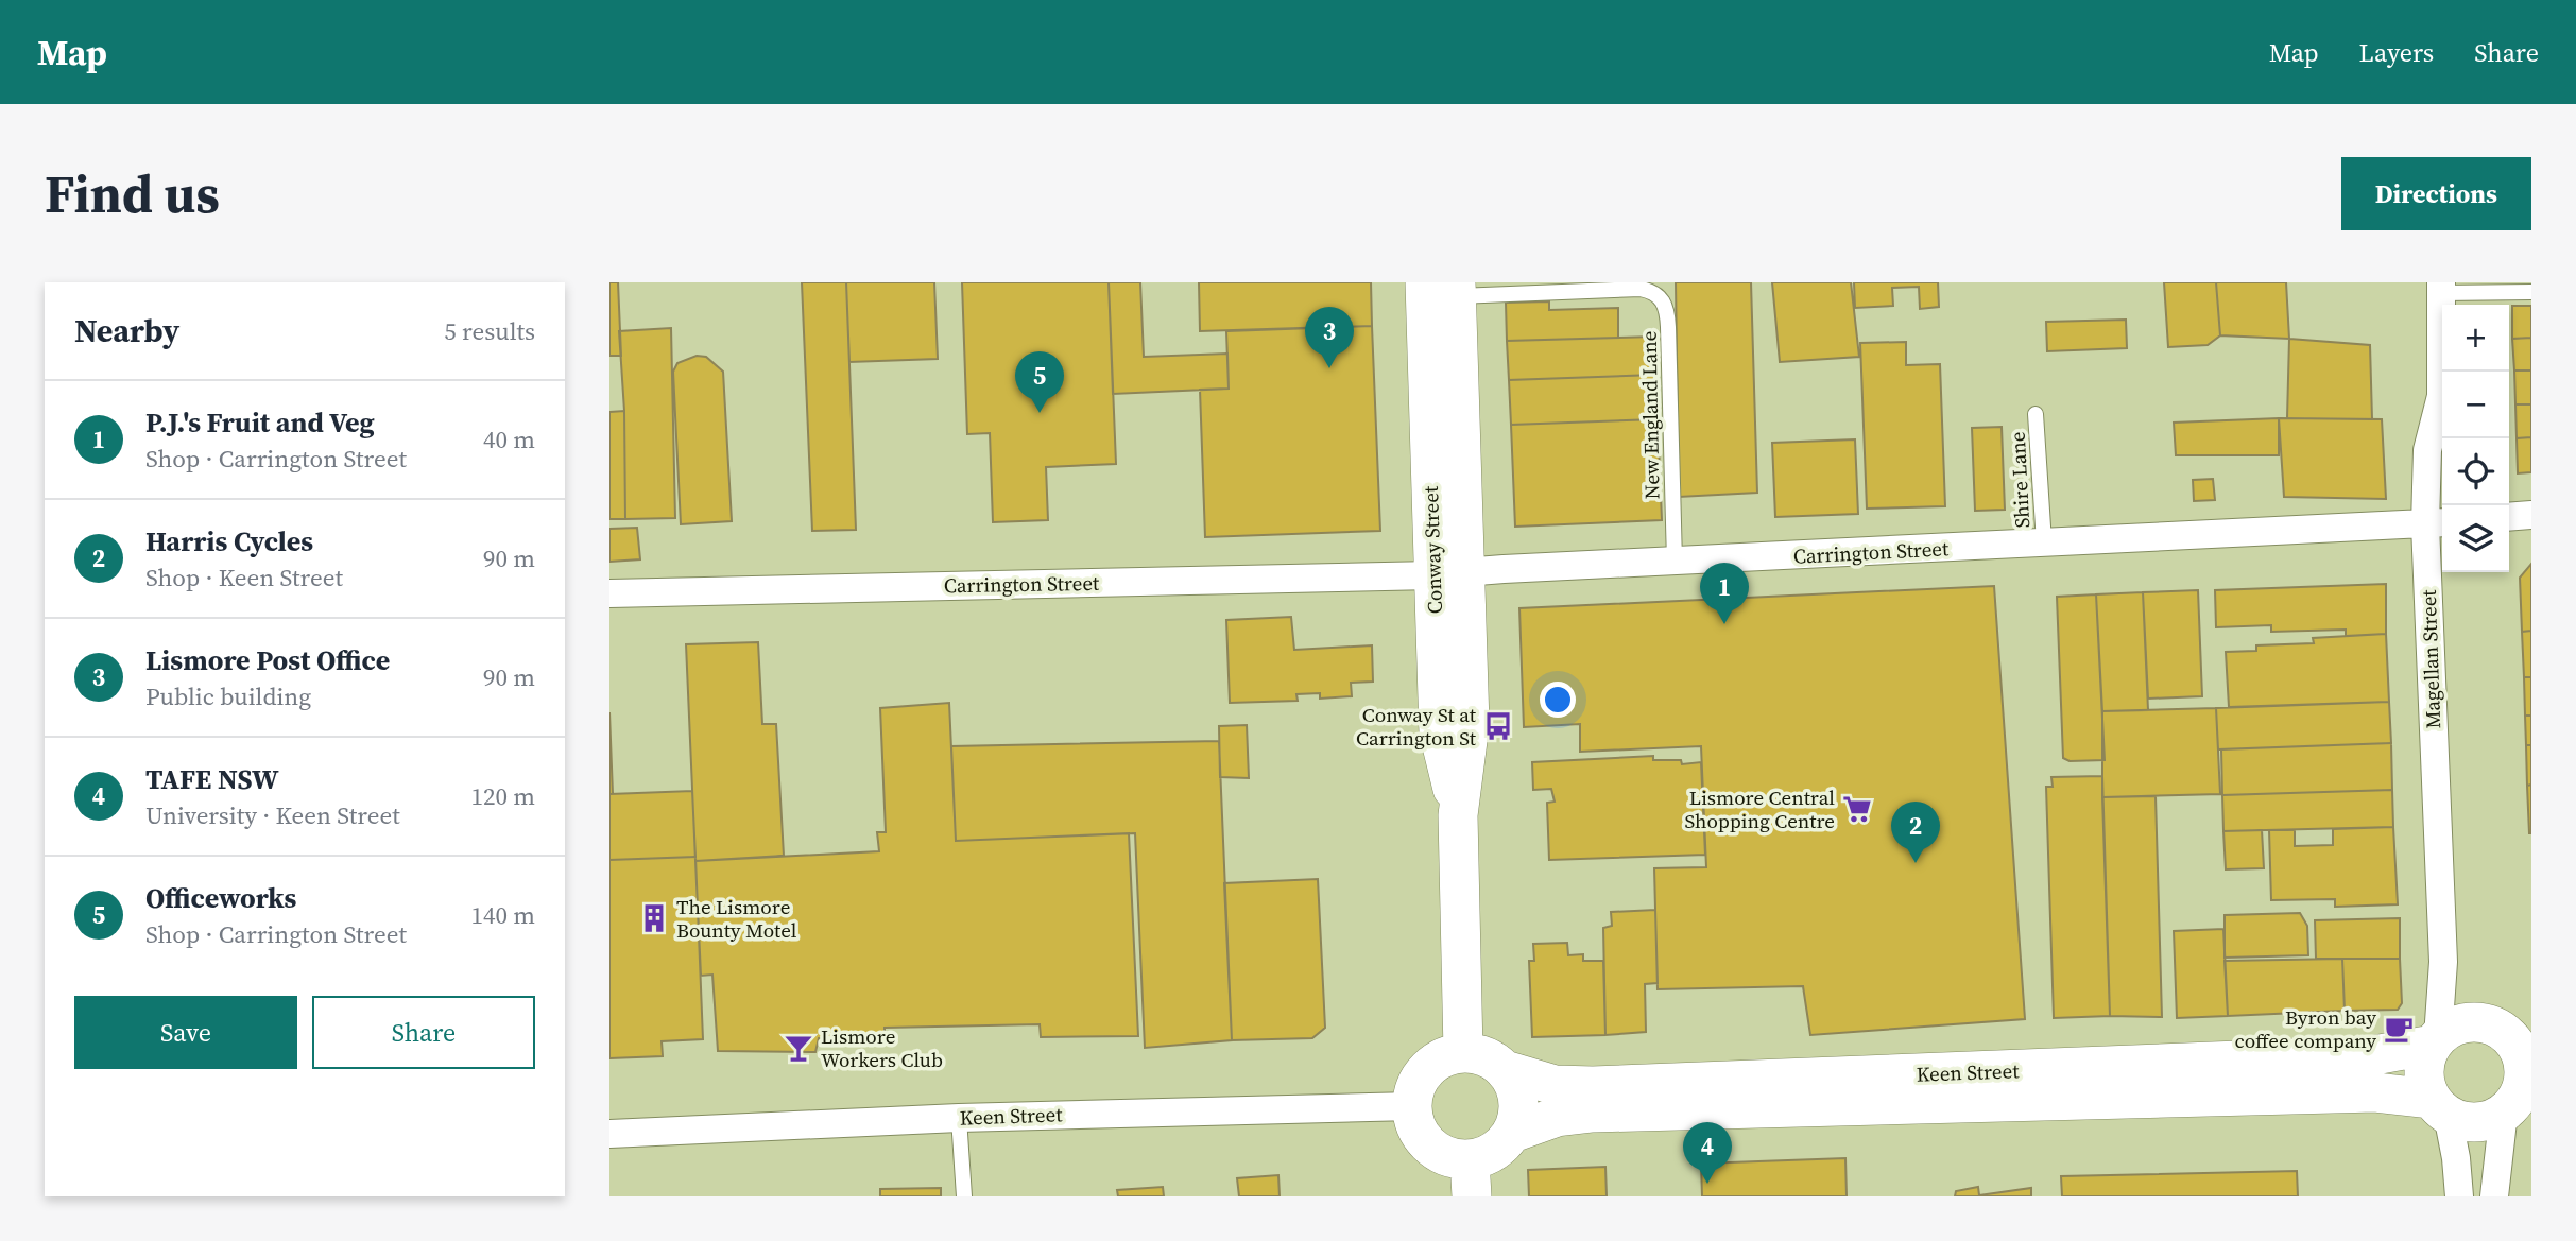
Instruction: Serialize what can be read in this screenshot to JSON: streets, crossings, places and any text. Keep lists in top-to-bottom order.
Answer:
{
  "streets": {
    "street": [
      "Conway Street",
      "Carrington Street",
      "Magellan Street",
      "Keen Street"
    ],
    "lane": ["New England Lane", "Shire Lane"]
  },
  "crossings": [
    ["New England Lane", "Conway Street"],
    ["New England Lane", "Carrington Street"],
    ["Shire Lane", "Carrington Street"],
    ["Conway Street", "Carrington Street"],
    ["Conway Street", "Keen Street"],
    ["Carrington Street", "Magellan Street"],
    ["Magellan Street", "Keen Street"]
  ],
  "places": {
    "bus stop": ["Conway St at Carrington St"],
    "supermarket": ["Lismore Central Shopping Centre"],
    "building": ["The Lismore Bounty Motel"],
    "cafe": ["Byron bay coffee company"],
    "bar": ["Lismore Workers Club"]
  },
  "page": {
    "header": "Map",
    "nav": ["Map", "Layers", "Share"],
    "buttons": [
      "Directions",
      ["Save", "Share"]
    ],
    "title": "Find us",
    "heading": ["Nearby", "5 results"],
    "map_buttons": ["+", "−"],
    "pins": [
      "3",
      "5",
      "1",
      "2",
      "4"
    ],
    "list": [
      {
        "mark": "1",
        "name": "P.J.'s Fruit and Veg",
        "note": "Shop · Carrington Street",
        "value": "40 m"
      },
      {
        "mark": "2",
        "name": "Harris Cycles",
        "note": "Shop · Keen Street",
        "value": "90 m"
      },
      {
        "mark": "3",
        "name": "Lismore Post Office",
        "note": "Public building",
        "value": "90 m"
      },
      {
        "mark": "4",
        "name": "TAFE NSW",
        "note": "University · Keen Street",
        "value": "120 m"
      },
      {
        "mark": "5",
        "name": "Officeworks",
        "note": "Shop · Carrington Street",
        "value": "140 m"
      }
    ]
  }
}
